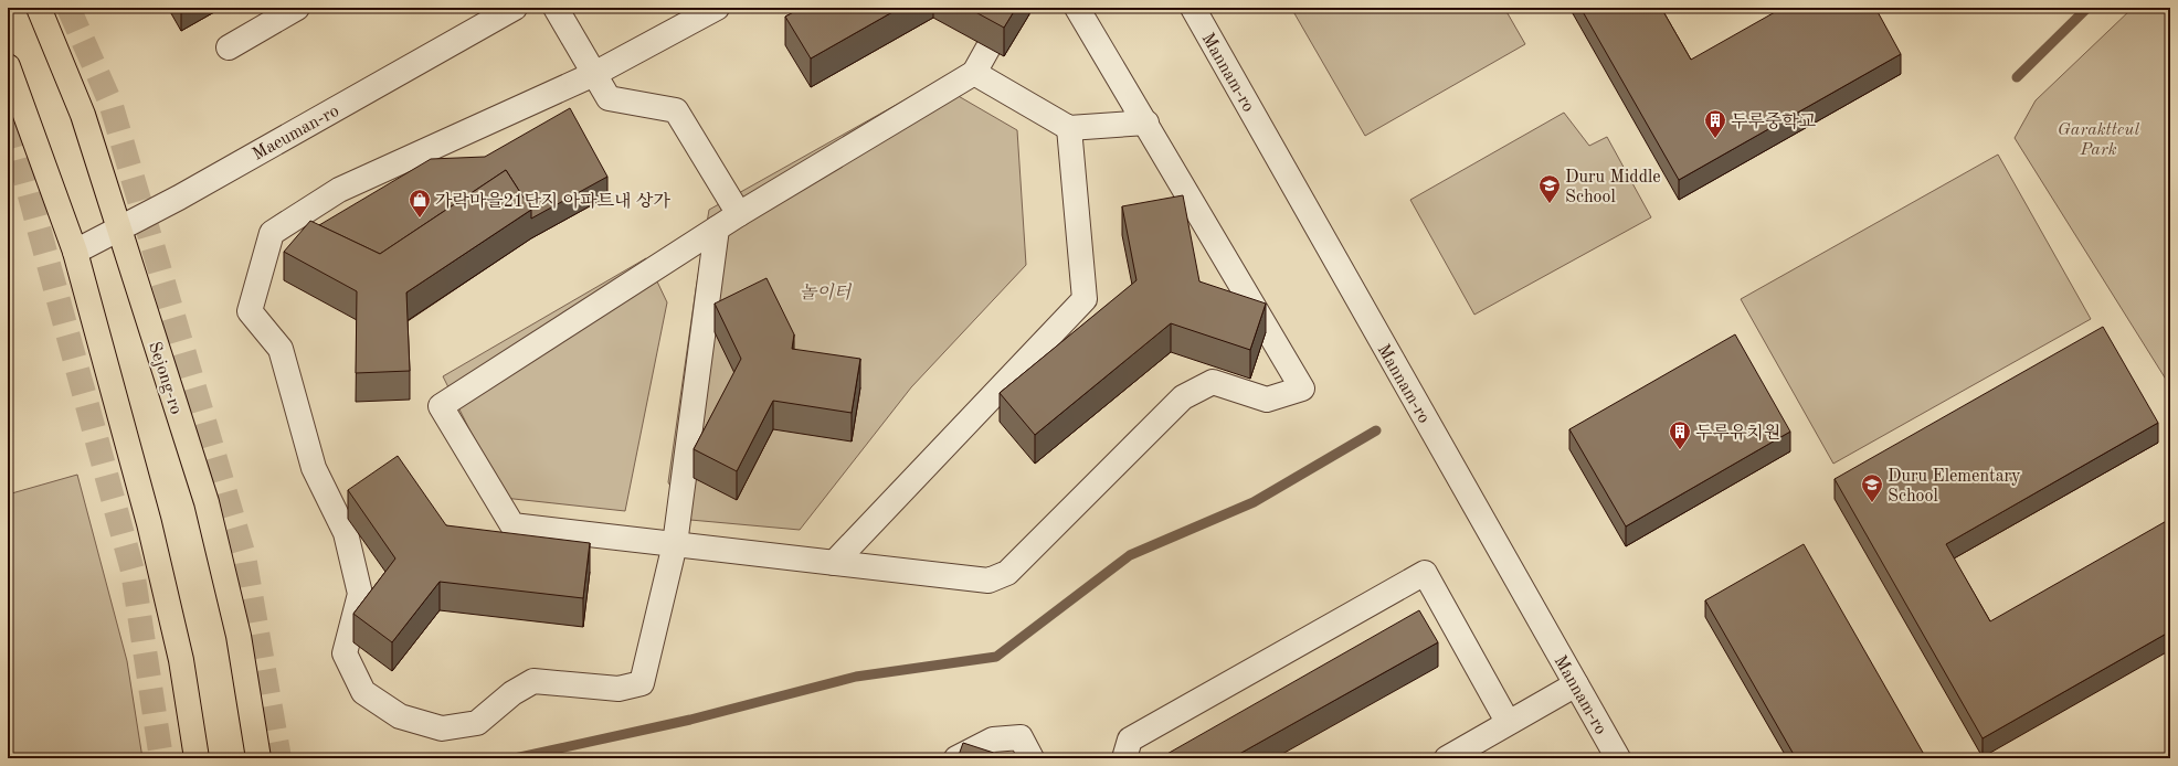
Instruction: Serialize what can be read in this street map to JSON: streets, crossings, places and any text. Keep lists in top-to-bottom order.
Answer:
{
  "streets": {
    "main road": ["Sejong-ro"],
    "street": ["Mannam-ro", "Maeuman-ro"]
  },
  "crossings": [
    ["Maeuman-ro", "Sejong-ro"]
  ],
  "parks": ["Garaktteul Park", "놀이터"],
  "places": {
    "building": ["두루중학교", "두루유치원"],
    "school or university": ["Duru Middle School", "Duru Elementary School"],
    "shop": ["가락마을21단지 아파트내 상가"]
  }
}
